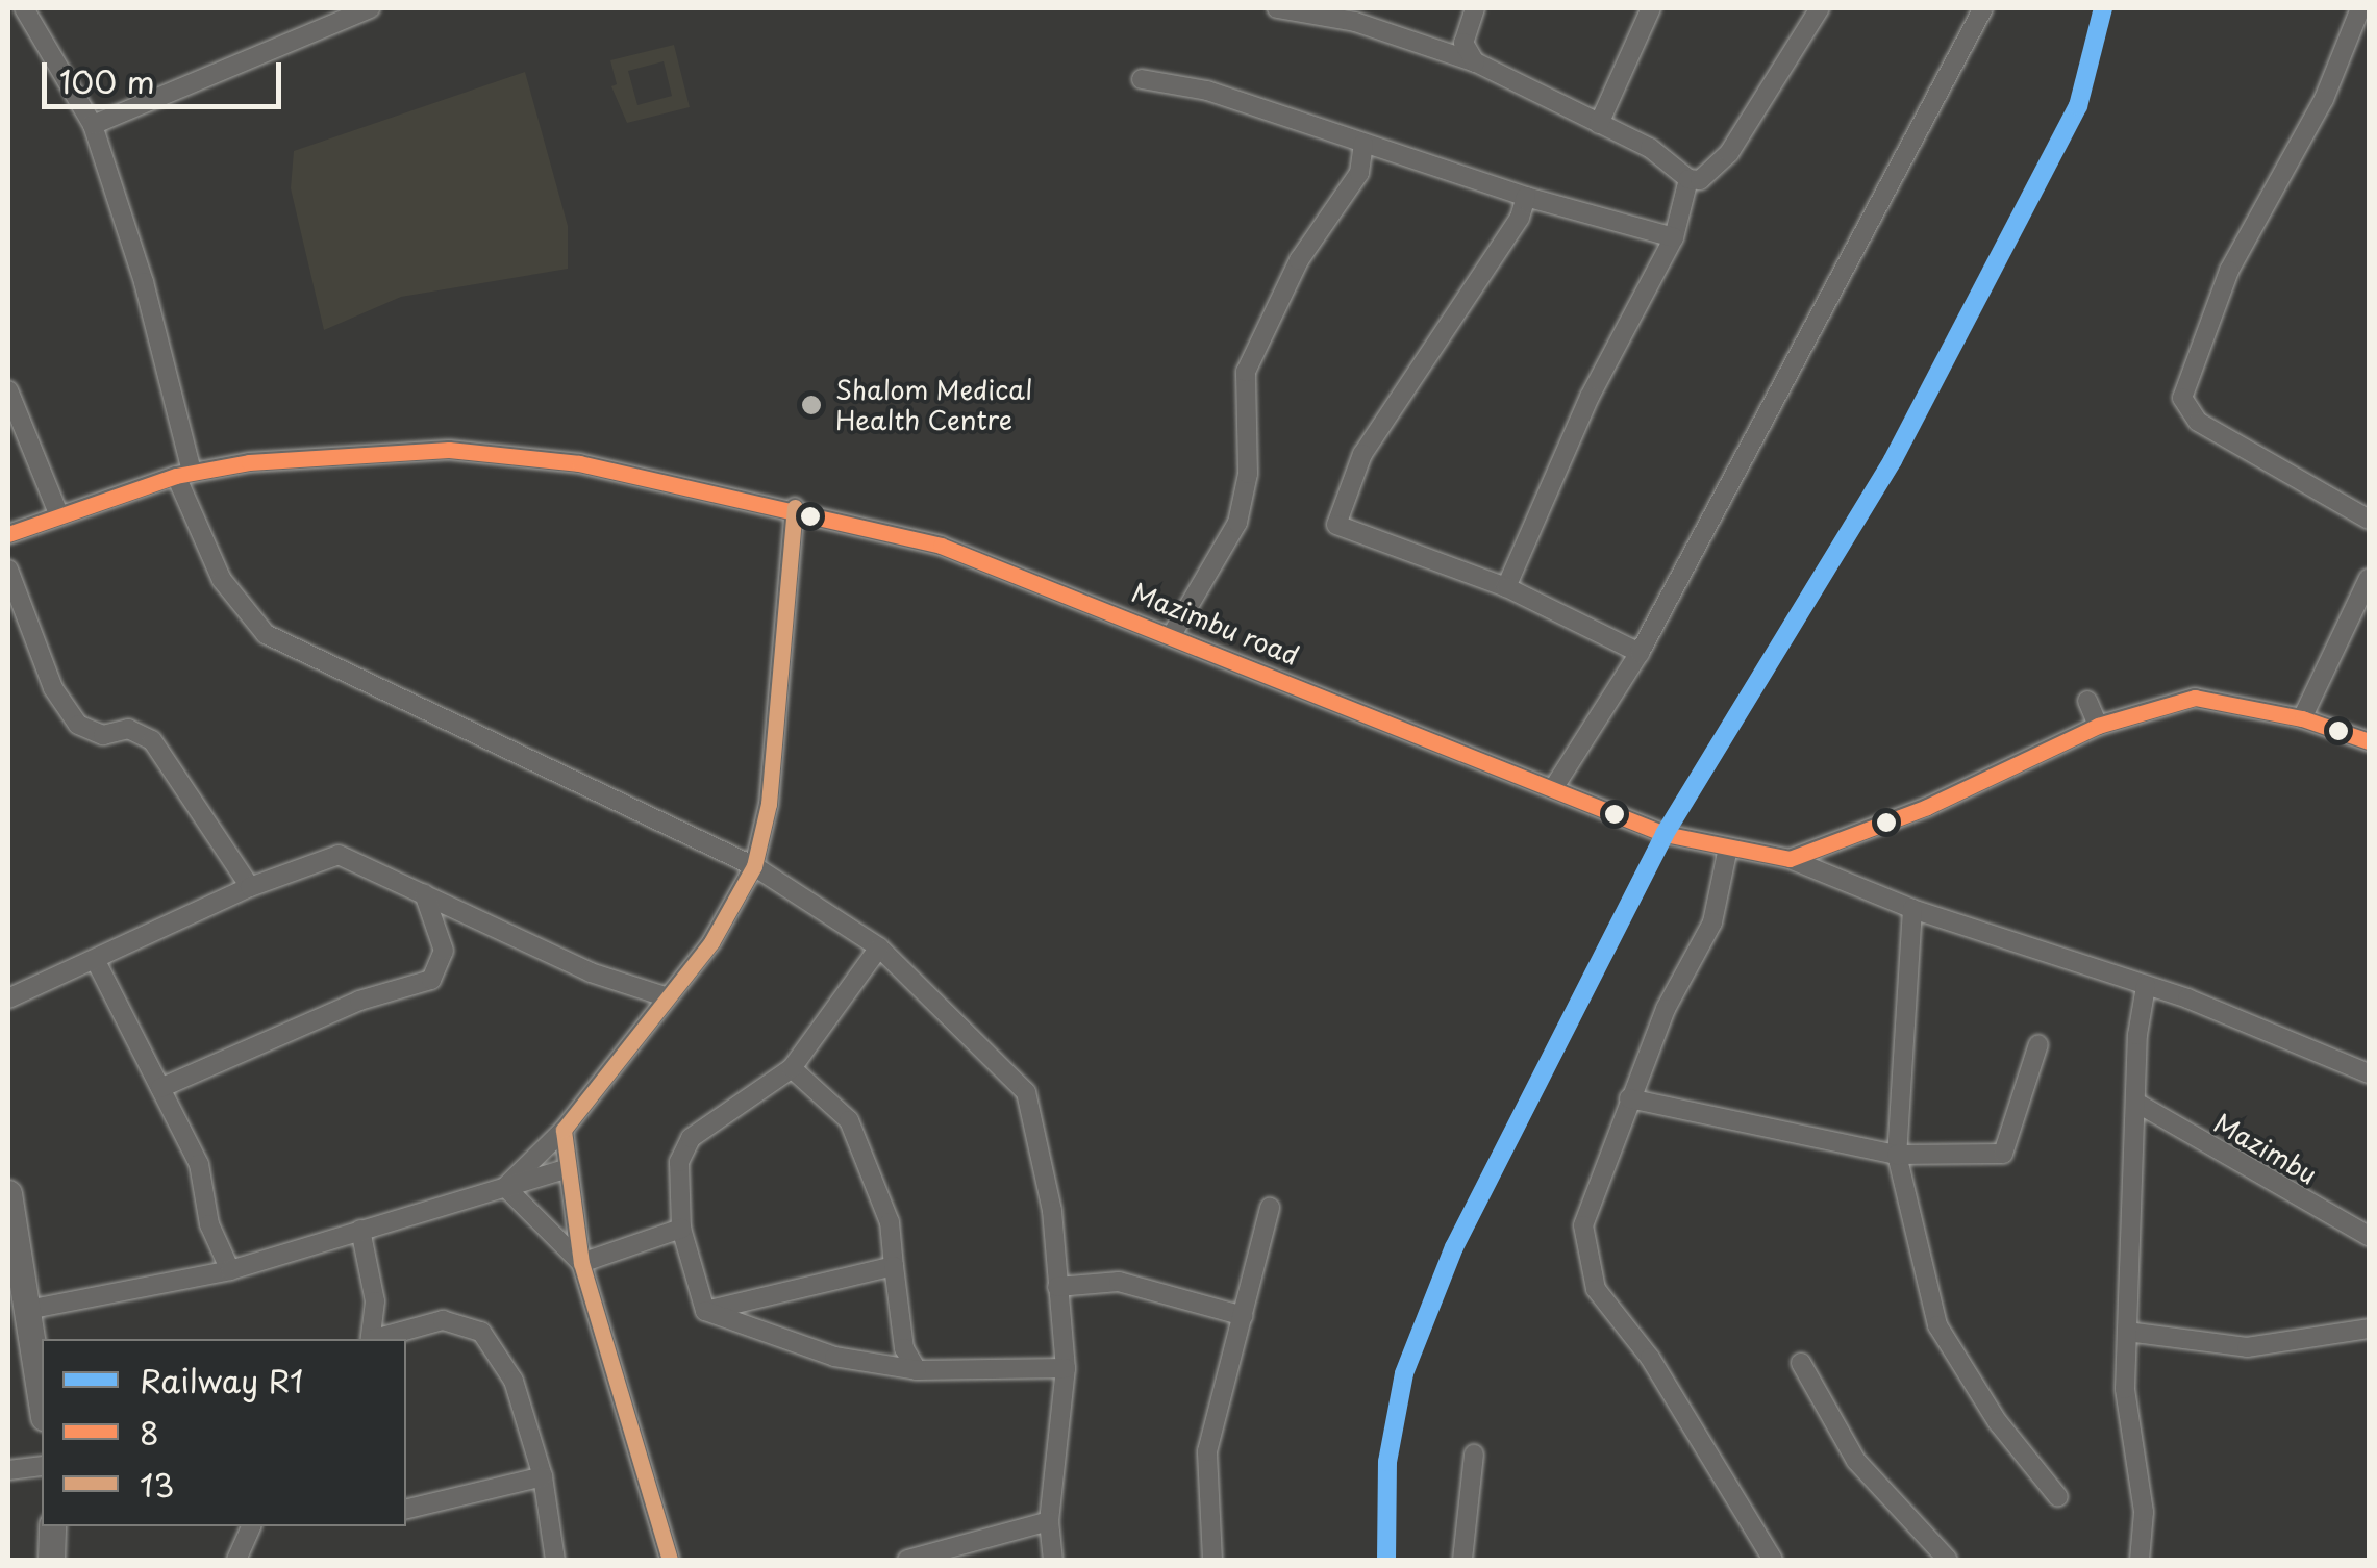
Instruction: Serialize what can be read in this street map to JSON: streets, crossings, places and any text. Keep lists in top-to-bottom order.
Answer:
{
  "streets": {
    "street": ["Mazimbu road", "Mazimbu"]
  },
  "places": ["Shalom Medical Health Centre"],
  "lines": ["rail line R1", "transit line 8", "transit line 13"],
  "legend": ["Railway R1", "8", "13"],
  "scale_bar": "100 m"
}
